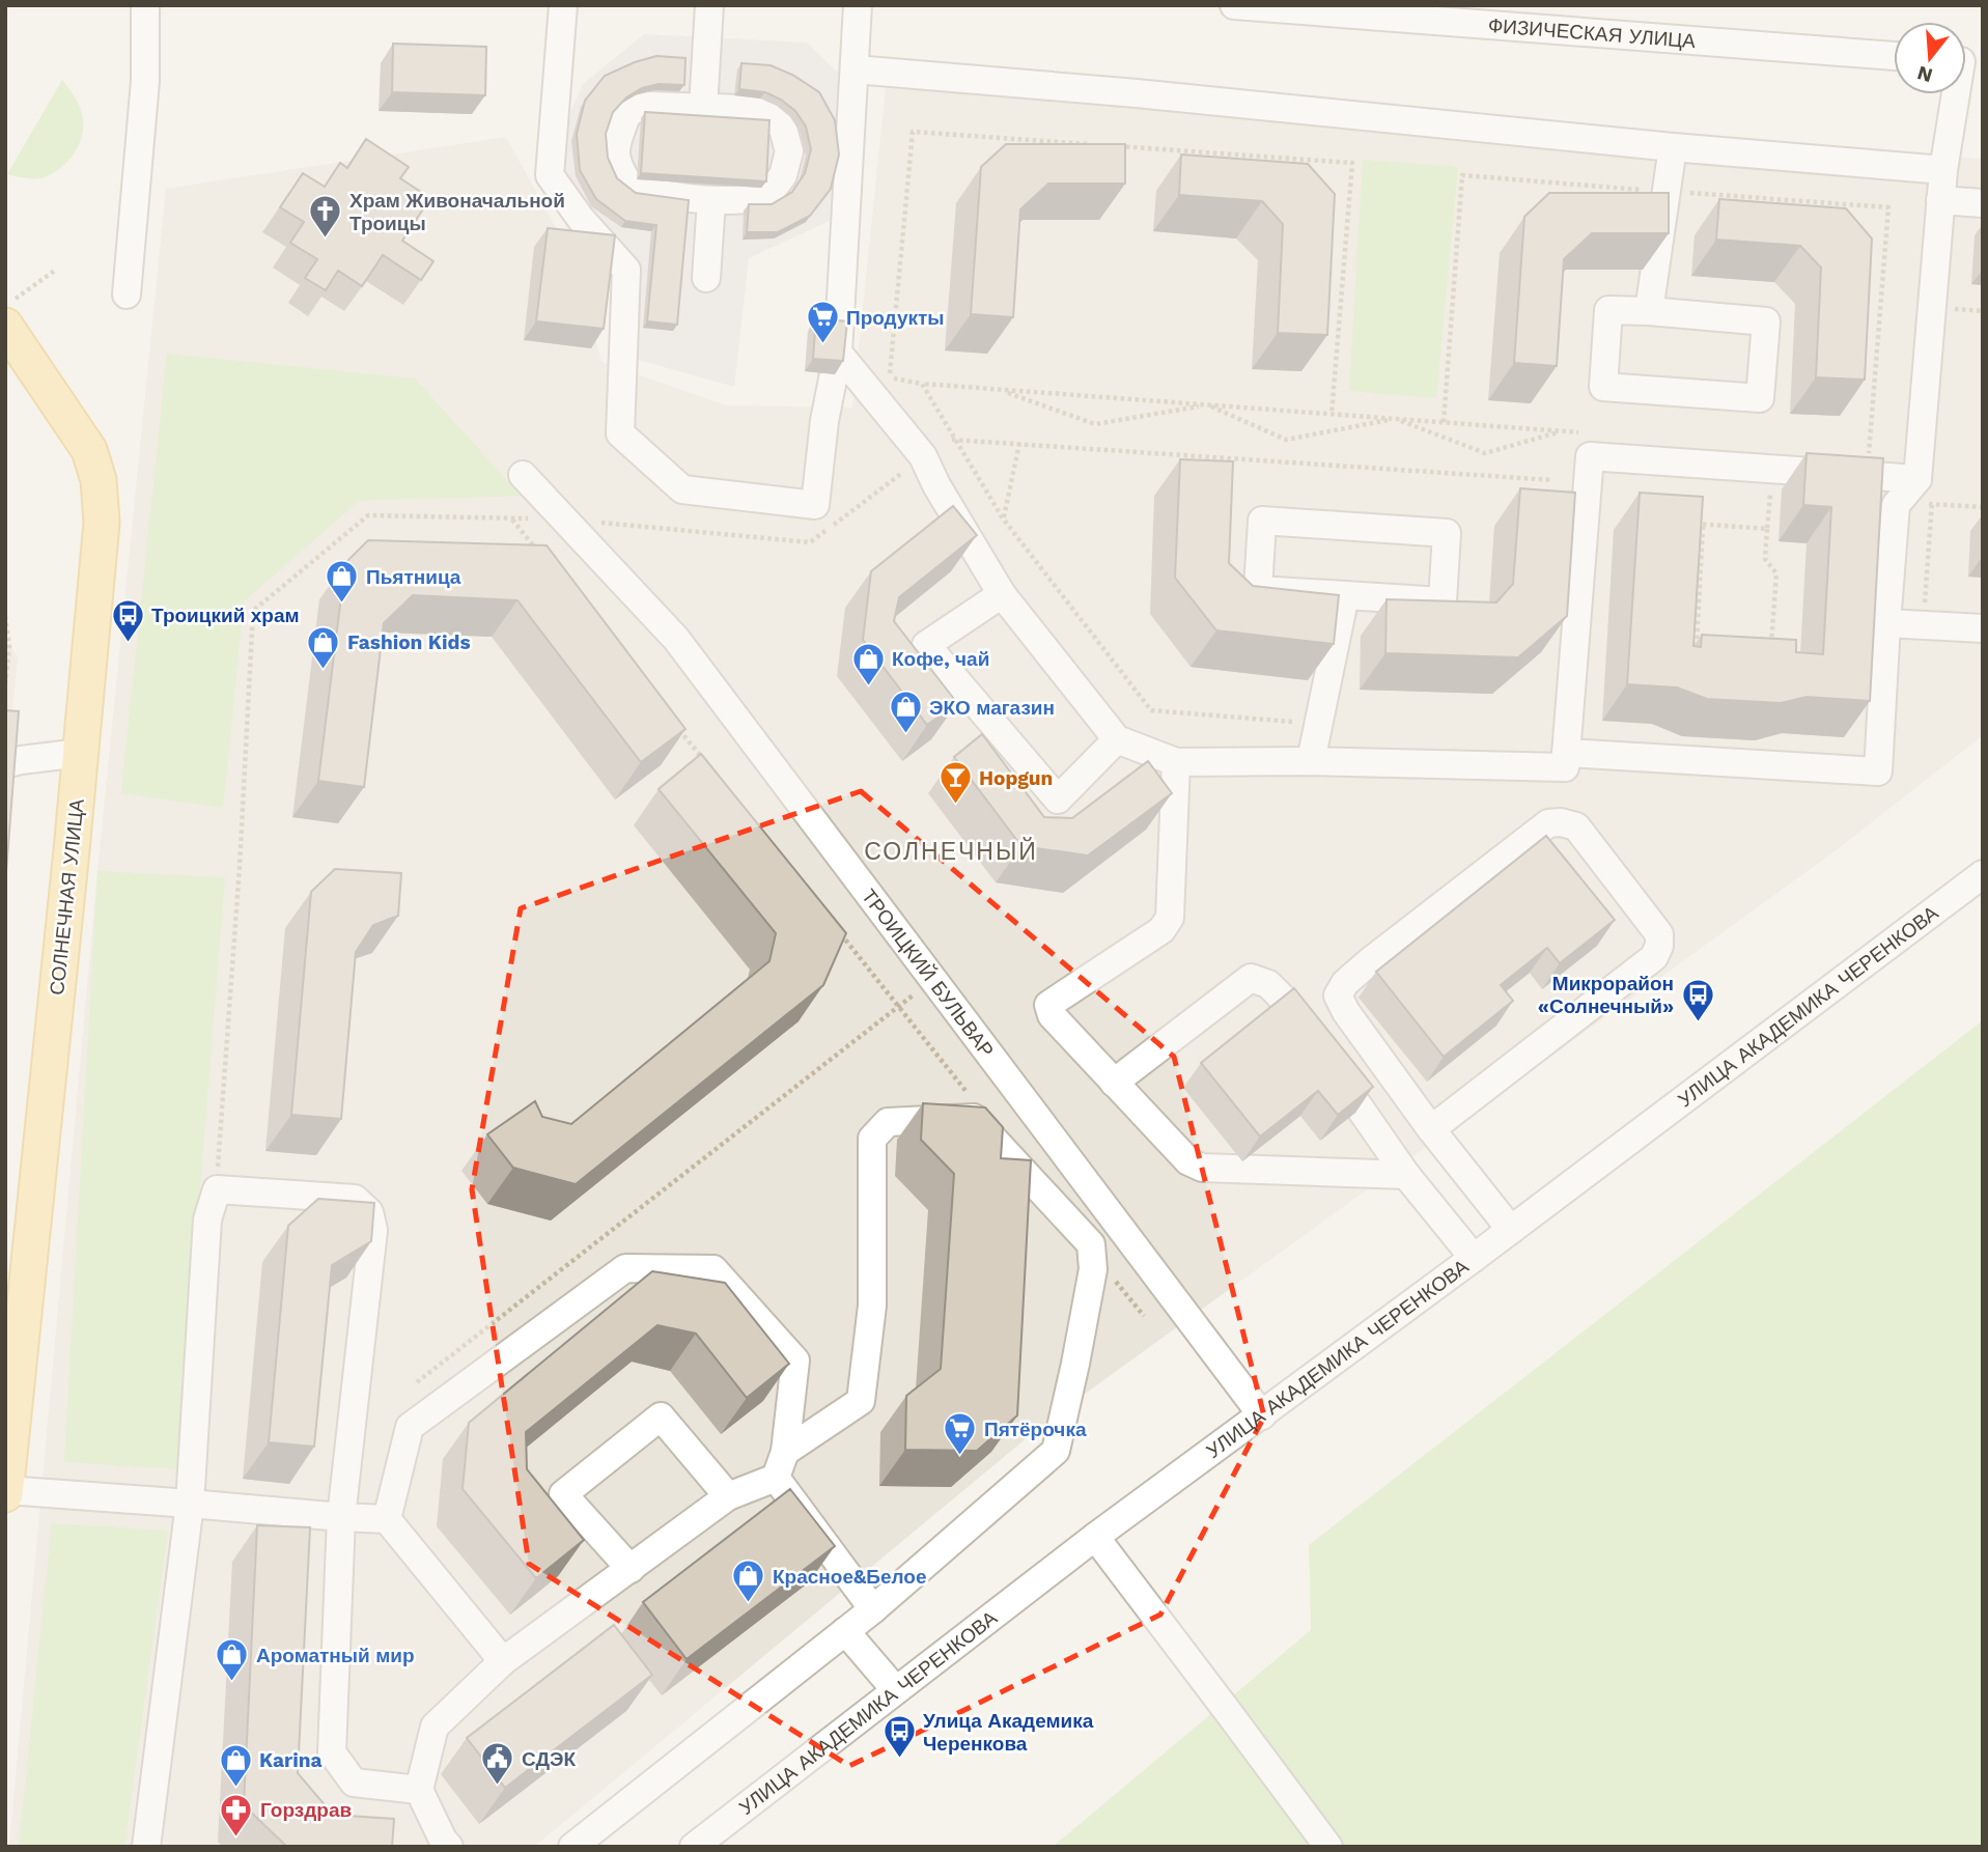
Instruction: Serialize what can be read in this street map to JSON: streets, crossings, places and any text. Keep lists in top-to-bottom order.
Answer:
{
  "streets": {
    "main road": ["СОЛНЕЧНАЯ УЛИЦА"],
    "street": ["ФИЗИЧЕСКАЯ УЛИЦА", "ТРОИЦКИЙ БУЛЬВАР", "УЛИЦА АКАДЕМИКА ЧЕРЕНКОВА"]
  },
  "crossings": [
    ["ТРОИЦКИЙ БУЛЬВАР", "УЛИЦА АКАДЕМИКА ЧЕРЕНКОВА"]
  ],
  "districts": ["СОЛНЕЧНЫЙ"],
  "places": {
    "church": ["Храм Живоначальной Троицы"],
    "supermarket": ["Продукты", "Пятёрочка"],
    "shop": [
      "Пьятница",
      "Fashion Kids",
      "Кофе, чай",
      "ЭКО магазин",
      "Красное&Белое",
      "Ароматный мир",
      "Karina"
    ],
    "bus stop": ["Троицкий храм", "Микрорайон «Солнечный»", "Улица Академика Черенкова"],
    "bar": ["Hopgun"],
    "public building": ["СДЭК"],
    "pharmacy": ["Горздрав"]
  },
  "north": "bottom"
}
